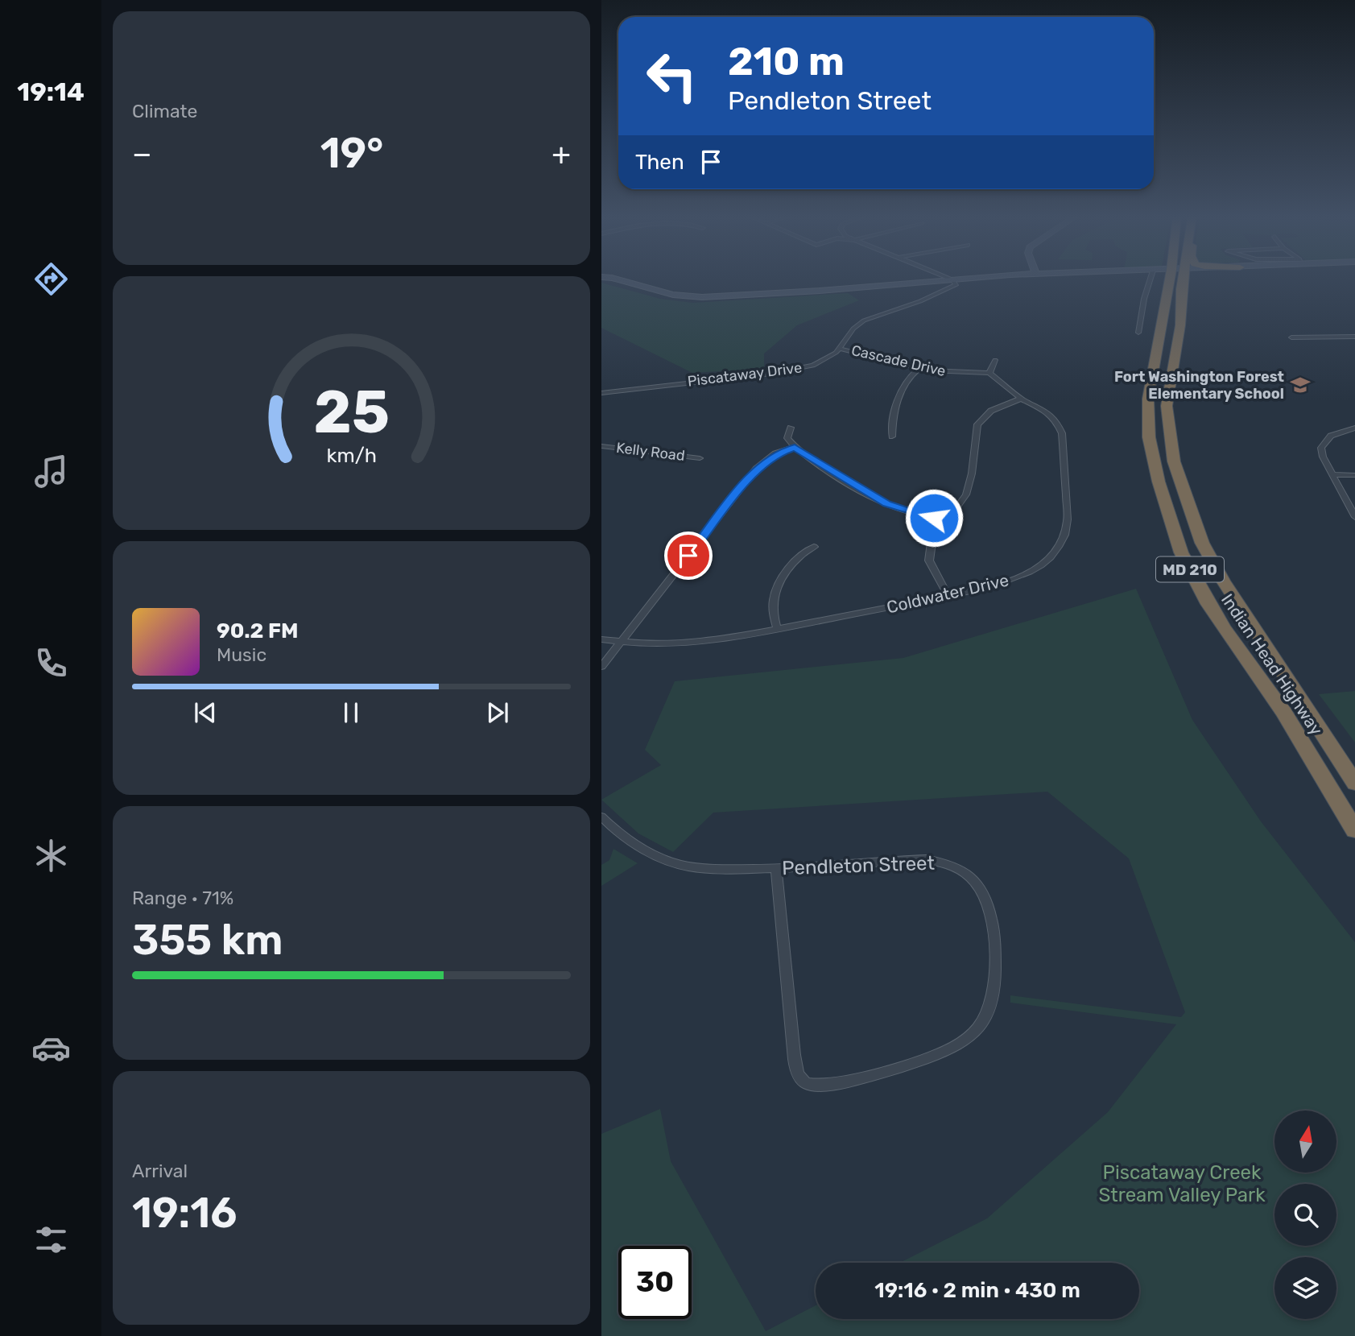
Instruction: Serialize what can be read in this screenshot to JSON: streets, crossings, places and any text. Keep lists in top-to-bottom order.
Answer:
{
  "streets": {
    "highway": ["MD 210", "Indian Head Highway"],
    "street": [
      "Cascade Drive",
      "Piscataway Drive",
      "Kelly Road",
      "Coldwater Drive",
      "Pendleton Street"
    ]
  },
  "crossings": [
    ["Cascade Drive", "Piscataway Drive"],
    ["Cascade Drive", "Coldwater Drive"]
  ],
  "parks": ["Piscataway Creek Stream Valley Park"],
  "places": {
    "school or university": ["Fort Washington Forest Elementary School"]
  },
  "north": "top",
  "page": {
    "tabs": "19:14",
    "tile": [
      "Climate",
      ["Range · 71%", "355 km"],
      ["Arrival", "19:16"]
    ],
    "turn": ["210 m", "Pendleton Street"],
    "heat": ["−", "19°", "+"],
    "then": "Then",
    "song": ["90.2 FM", "Music"],
    "limit": "30",
    "trip": "19:16 · 2 min · 430 m",
    "gauge": ["25", "km/h"]
  }
}
